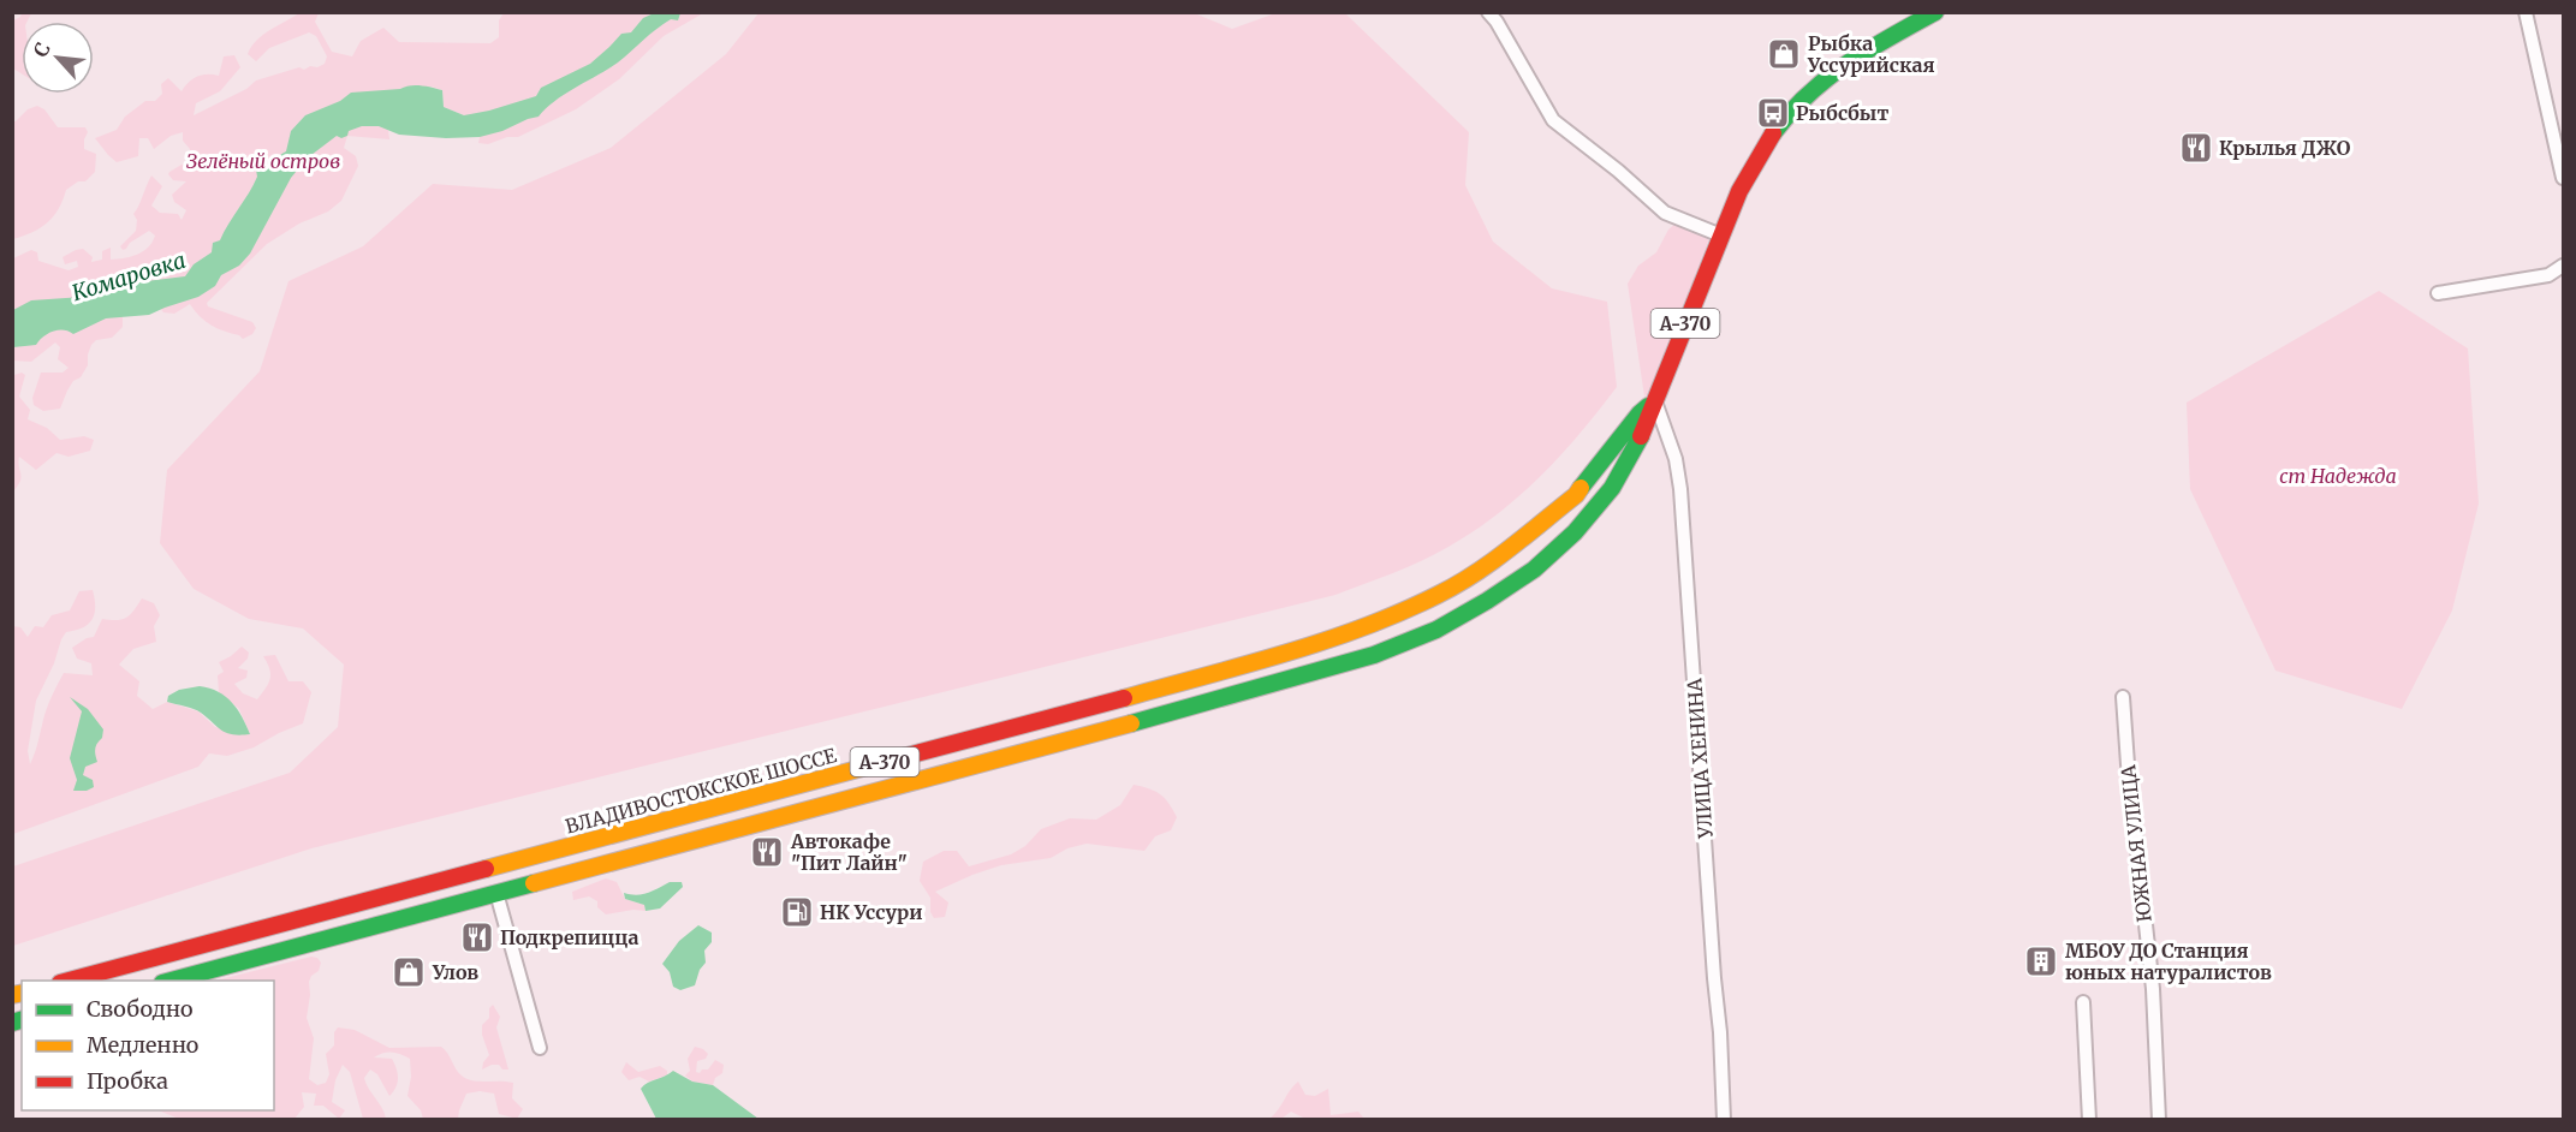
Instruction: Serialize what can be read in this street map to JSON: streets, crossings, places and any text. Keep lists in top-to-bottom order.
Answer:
{
  "streets": {
    "highway": ["А-370", "ВЛАДИВОСТОКСКОЕ ШОССЕ"],
    "street": ["УЛИЦА ХЕНИНА", "ЮЖНАЯ УЛИЦА"]
  },
  "crossings": [
    ["УЛИЦА ХЕНИНА", "ВЛАДИВОСТОКСКОЕ ШОССЕ"]
  ],
  "water": ["Комаровка"],
  "parks": ["Зелёный остров", "ст Надежда"],
  "places": {
    "shop": ["Рыбка Уссурийская", "Улов"],
    "bus stop": ["Рыбсбыт"],
    "restaurant": ["Крылья ДЖО", "Автокафе \"Пит Лайн\"", "Подкрепицца"],
    "fuel station": ["НК Уссури"],
    "building": ["МБОУ ДО Станция юных натуралистов"]
  },
  "legend": ["Свободно", "Медленно", "Пробка"],
  "north": "top left"
}
